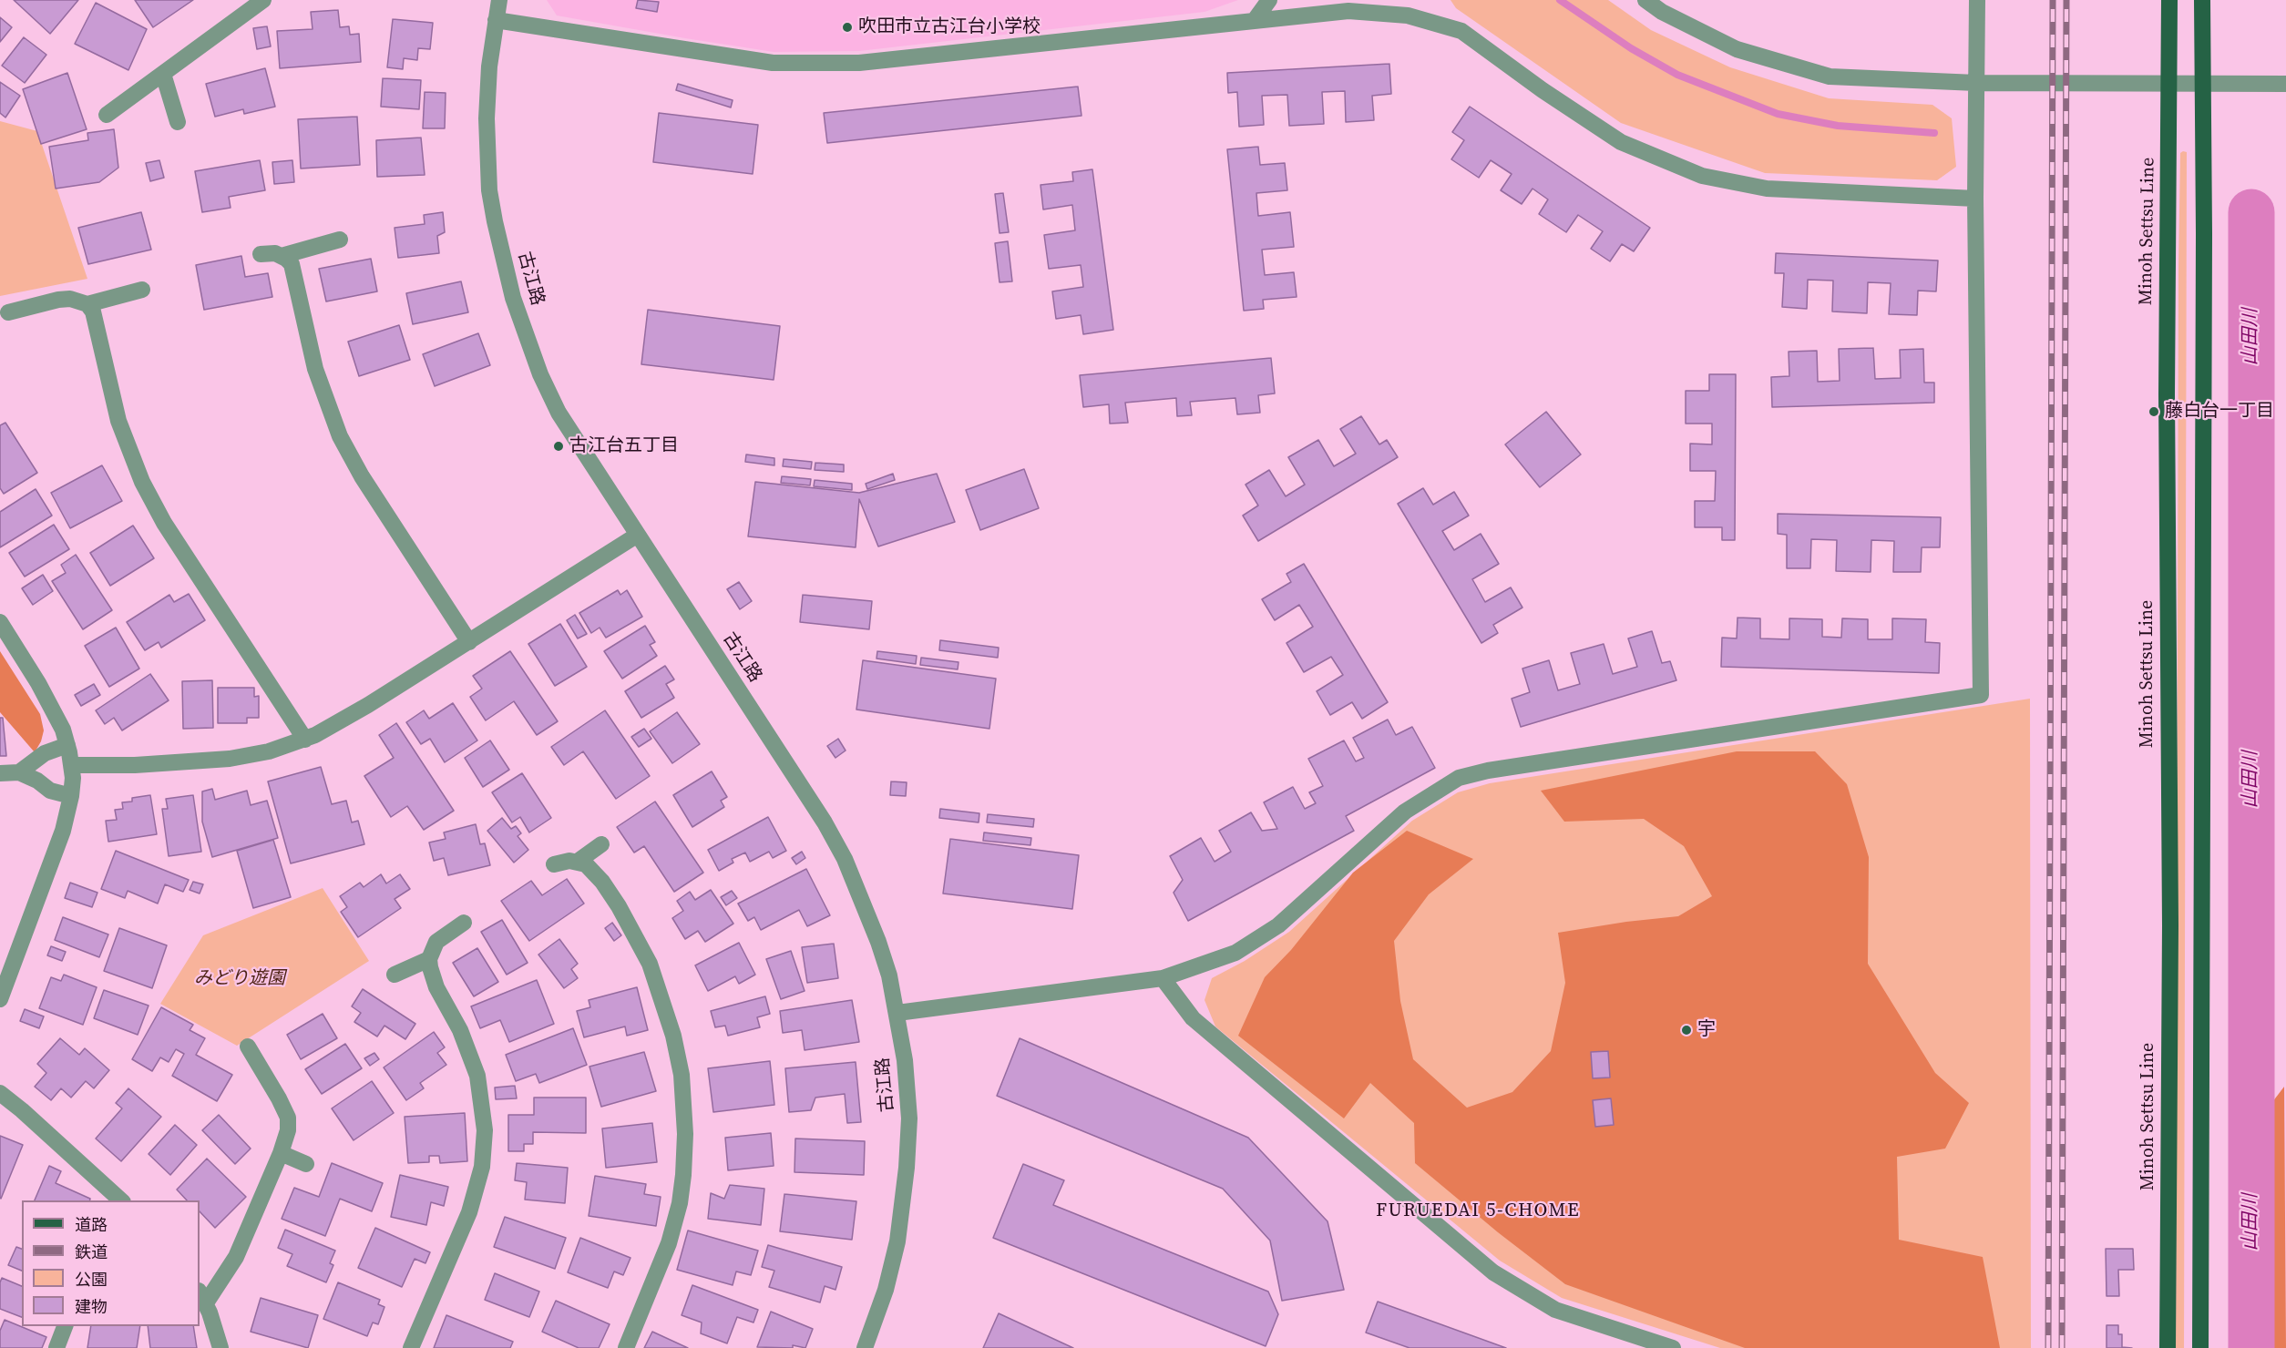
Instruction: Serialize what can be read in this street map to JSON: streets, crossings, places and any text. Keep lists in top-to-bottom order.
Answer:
{
  "streets": {
    "main road": ["Minoh Settsu Line"],
    "street": ["古江路"]
  },
  "districts": ["FURUEDAI 5-CHOME"],
  "water": ["山田川"],
  "parks": ["みどり遊園"],
  "places": [
    "吹田市立古江台小学校",
    "藤白台一丁目",
    "古江台五丁目",
    "宇"
  ],
  "legend": [
    "道路",
    "鉄道",
    "公園",
    "建物"
  ]
}
